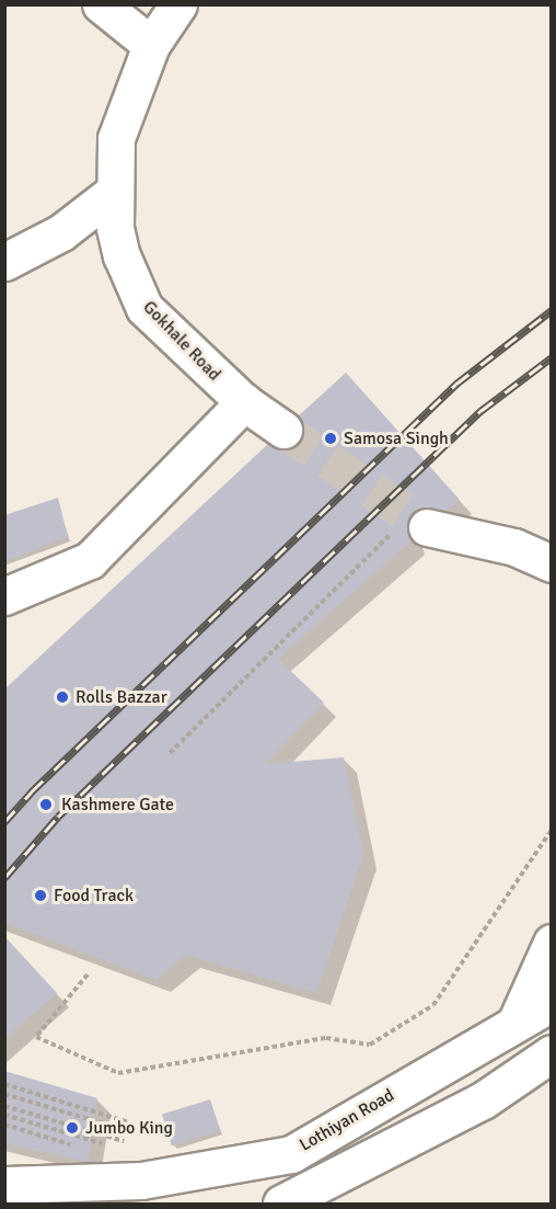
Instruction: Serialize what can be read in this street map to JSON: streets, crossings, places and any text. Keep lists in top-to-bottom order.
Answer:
{
  "streets": {
    "street": ["Gokhale Road", "Lothiyan Road"]
  },
  "places": [
    "Samosa Singh",
    "Rolls Bazzar",
    "Kashmere Gate",
    "Food Track",
    "Jumbo King"
  ]
}
